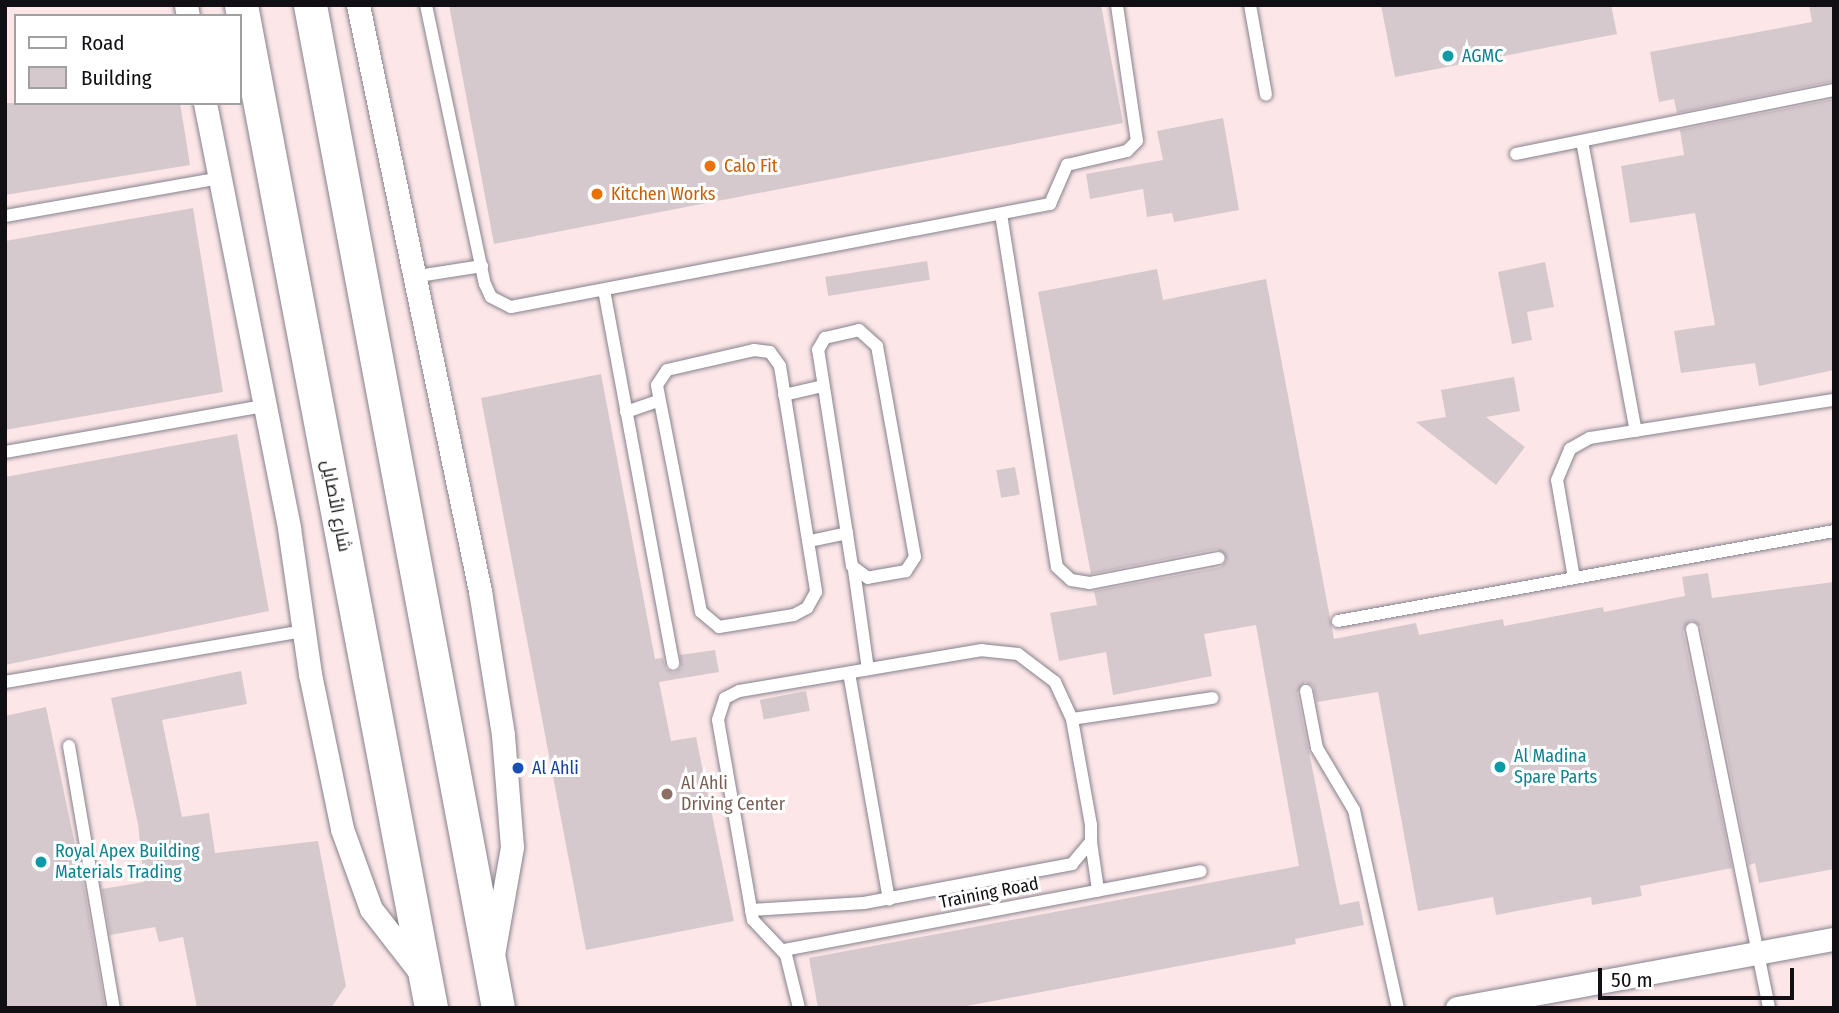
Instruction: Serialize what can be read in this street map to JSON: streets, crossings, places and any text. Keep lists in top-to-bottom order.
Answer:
{
  "streets": {
    "main road": ["شارع الأصايل"],
    "lane": ["Training Road"]
  },
  "places": [
    "AGMC",
    "Calo Fit",
    "Kitchen Works",
    "Al Madina Spare Parts",
    "Al Ahli",
    "Al Ahli Driving Center",
    "Royal Apex Building Materials Trading"
  ],
  "legend": ["Road", "Building"],
  "scale_bar": "50 m"
}
